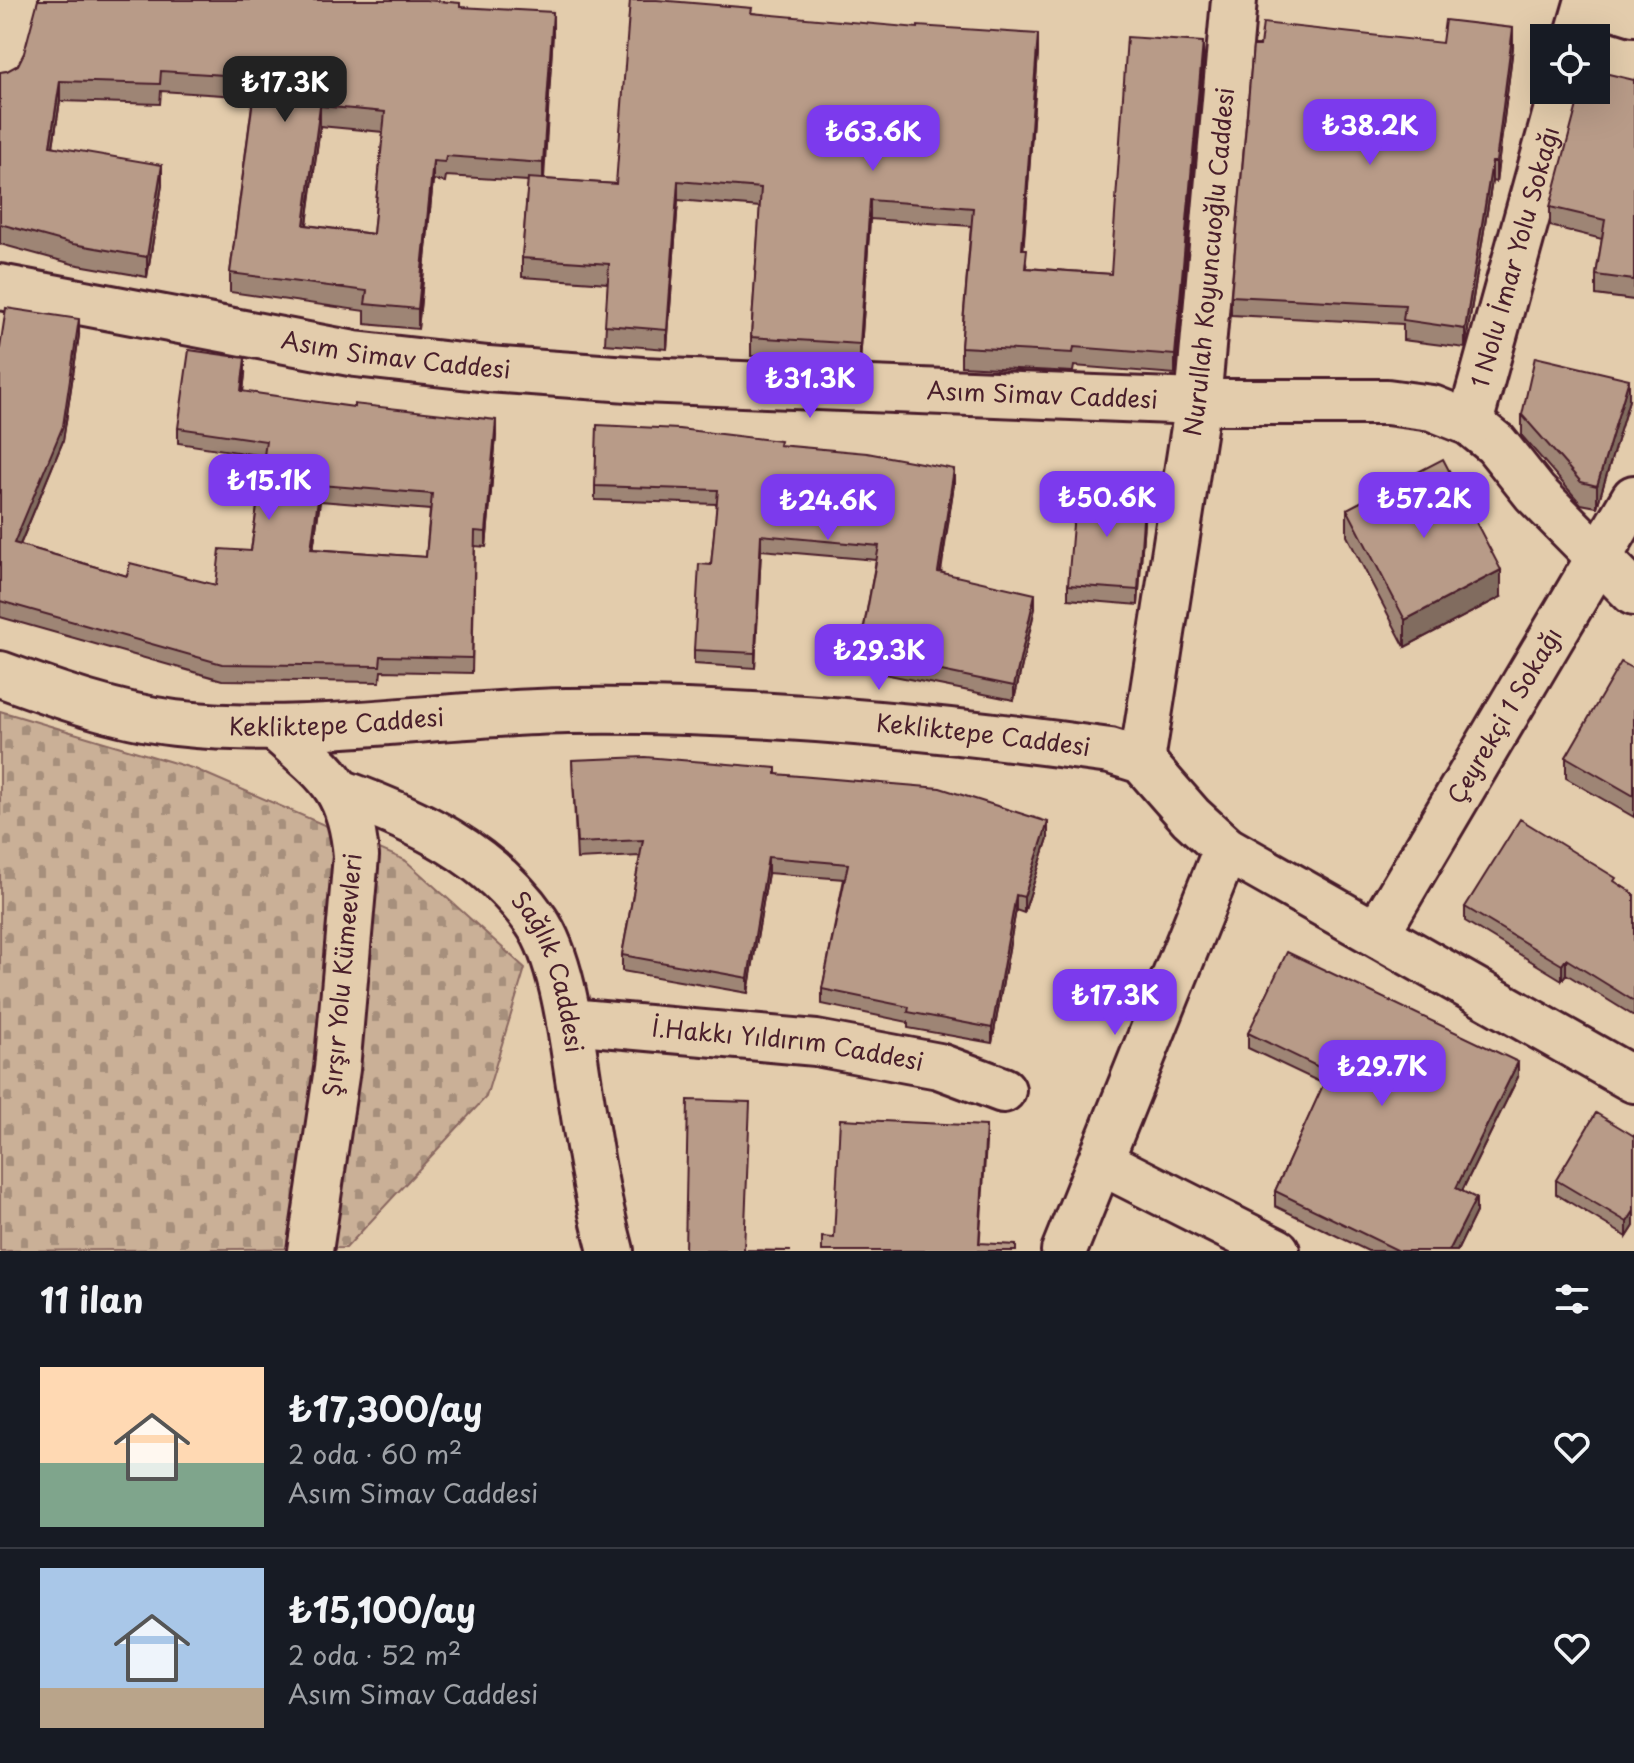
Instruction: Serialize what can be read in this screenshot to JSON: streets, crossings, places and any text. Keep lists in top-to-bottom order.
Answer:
{
  "streets": {
    "street": [
      "1 Nolu İmar Yolu Sokağı",
      "Nurullah Koyuncuoğlu Caddesi",
      "Asım Simav Caddesi",
      "Çeyrekçi 1 Sokağı",
      "Kekliktepe Caddesi",
      "Sağlık Caddesi",
      "Şırşır Yolu Kümeevleri",
      "İ.Hakkı Yıldırım Caddesi"
    ]
  },
  "crossings": [
    ["1 Nolu İmar Yolu Sokağı", "Asım Simav Caddesi"],
    ["Nurullah Koyuncuoğlu Caddesi", "Asım Simav Caddesi"],
    ["Nurullah Koyuncuoğlu Caddesi", "Kekliktepe Caddesi"],
    ["Asım Simav Caddesi", "Çeyrekçi 1 Sokağı"],
    ["Sağlık Caddesi", "Şırşır Yolu Kümeevleri"],
    ["Sağlık Caddesi", "İ.Hakkı Yıldırım Caddesi"]
  ],
  "page": {
    "price": [
      "₺17.3K",
      "₺38.2K",
      "₺63.6K",
      "₺31.3K",
      "₺15.1K",
      "₺50.6K",
      "₺57.2K",
      "₺24.6K",
      "₺29.3K",
      "₺17.3K",
      "₺29.7K"
    ],
    "heading": "11 ilan",
    "list": [
      {
        "name": "₺17,300/ay",
        "note": "2 oda · 60 m² · Asım Simav Caddesi"
      },
      {
        "name": "₺15,100/ay",
        "note": "2 oda · 52 m² · Asım Simav Caddesi"
      }
    ]
  }
}
